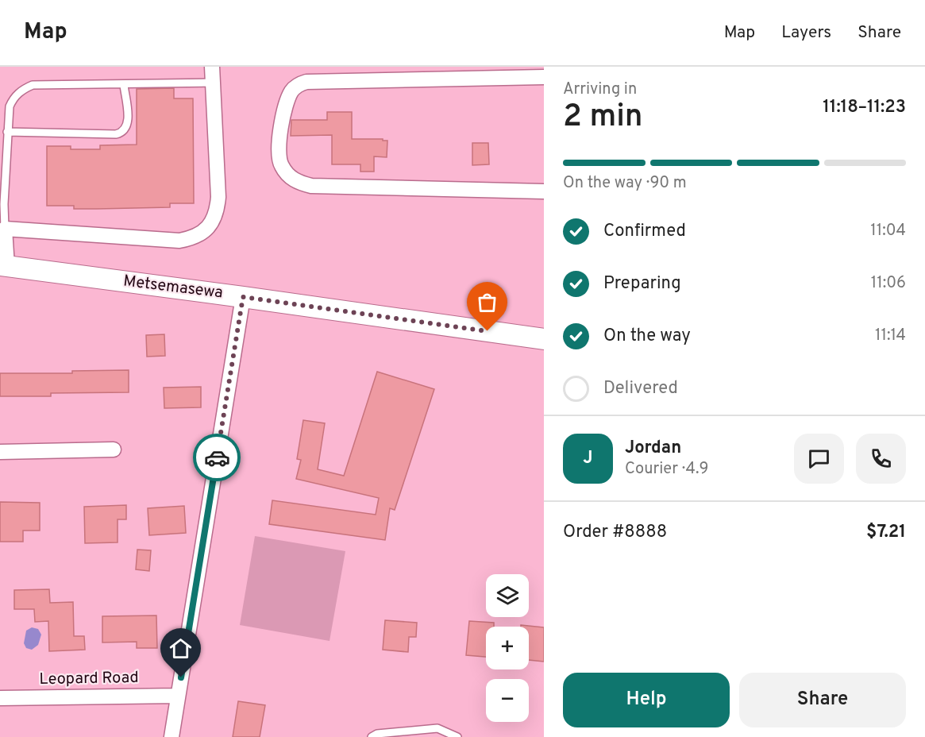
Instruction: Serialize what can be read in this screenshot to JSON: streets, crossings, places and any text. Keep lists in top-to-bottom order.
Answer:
{
  "streets": {
    "street": ["Metsemasewa", "Leopard Road"]
  },
  "page": {
    "header": "Map",
    "nav": ["Map", "Layers", "Share"],
    "heading": ["2 min", "Arriving in", "11:18–11:23"],
    "panel": [
      "Jordan",
      "Courier · 4.9",
      "Order #8888",
      "$7.21"
    ],
    "bar": "On the way · 90 m",
    "list": [
      ["Confirmed", "11:04"],
      ["Preparing", "11:06"],
      ["On the way", "11:14"],
      "Delivered"
    ],
    "round": "J",
    "map_buttons": ["+", "−"],
    "buttons": ["Help", "Share"]
  }
}
